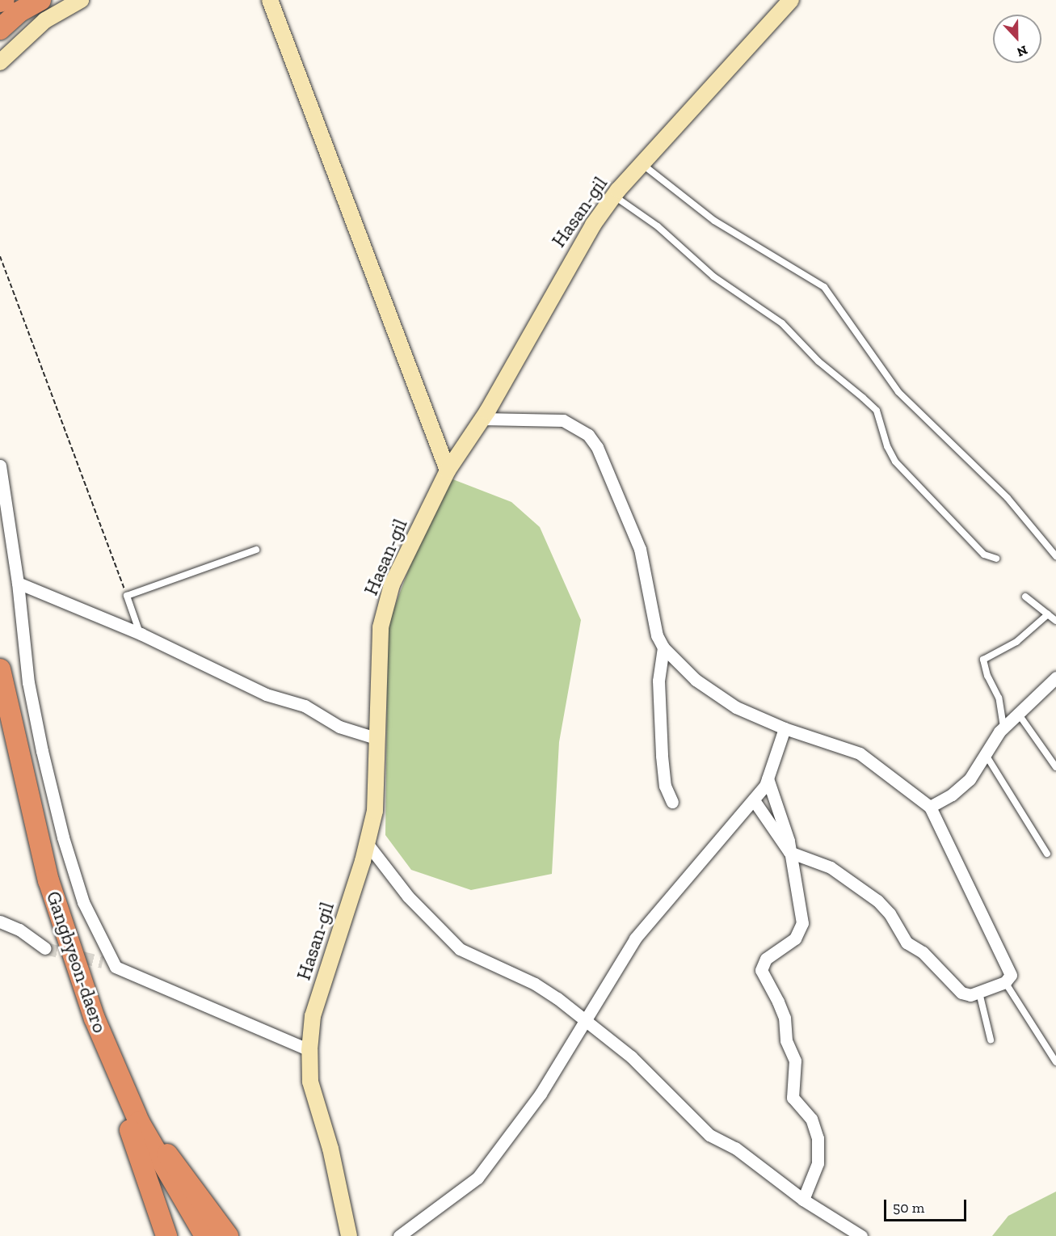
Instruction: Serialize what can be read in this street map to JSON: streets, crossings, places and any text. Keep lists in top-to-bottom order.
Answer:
{
  "streets": {
    "highway": ["Gangbyeon-daero"],
    "street": ["Hasan-gil"]
  },
  "scale_bar": "50 m",
  "north": "bottom"
}
